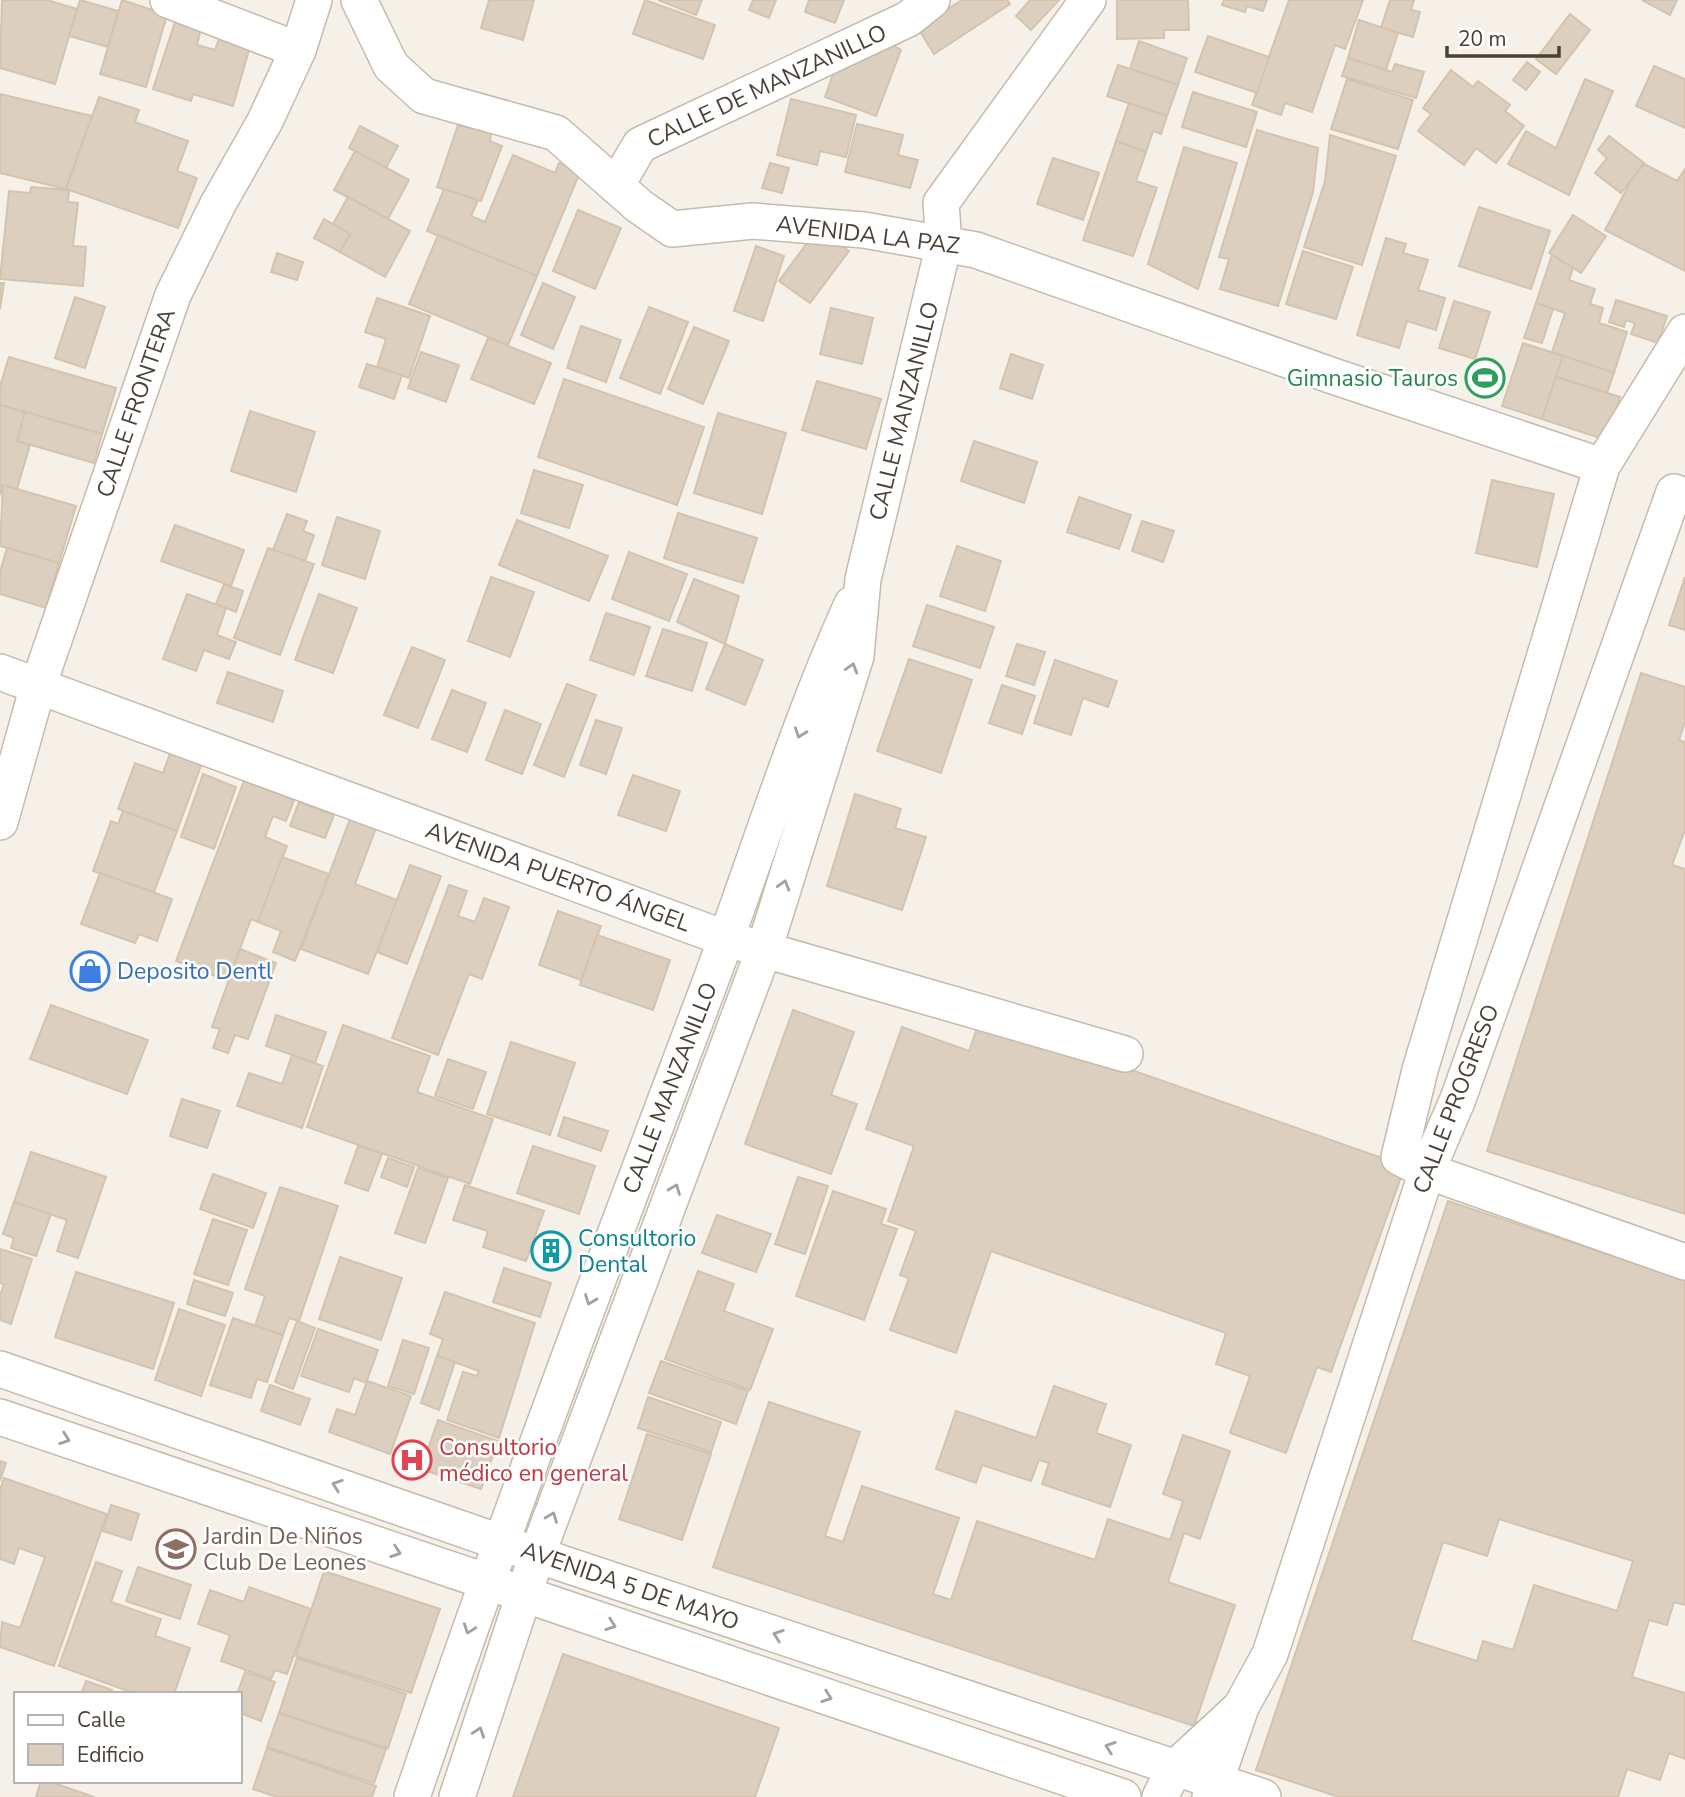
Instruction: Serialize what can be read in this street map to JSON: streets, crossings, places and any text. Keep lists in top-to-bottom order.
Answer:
{
  "streets": {
    "street": [
      "CALLE DE MANZANILLO",
      "AVENIDA LA PAZ",
      "CALLE FRONTERA",
      "CALLE MANZANILLO",
      "AVENIDA PUERTO ÁNGEL",
      "CALLE PROGRESO",
      "AVENIDA 5 DE MAYO"
    ]
  },
  "crossings": [
    ["CALLE DE MANZANILLO", "AVENIDA LA PAZ"],
    ["AVENIDA LA PAZ", "CALLE MANZANILLO"],
    ["AVENIDA LA PAZ", "CALLE PROGRESO"],
    ["CALLE FRONTERA", "AVENIDA PUERTO ÁNGEL"],
    ["CALLE MANZANILLO", "AVENIDA PUERTO ÁNGEL"],
    ["CALLE MANZANILLO", "AVENIDA 5 DE MAYO"],
    ["CALLE PROGRESO", "AVENIDA 5 DE MAYO"]
  ],
  "places": {
    "sports": ["Gimnasio Tauros"],
    "shop": ["Deposito Dentl"],
    "building": ["Consultorio Dental"],
    "hospital": ["Consultorio médico en general"],
    "school or university": ["Jardin De Niños Club De Leones"]
  },
  "legend": ["Calle", "Edificio"],
  "scale_bar": "20 m"
}
